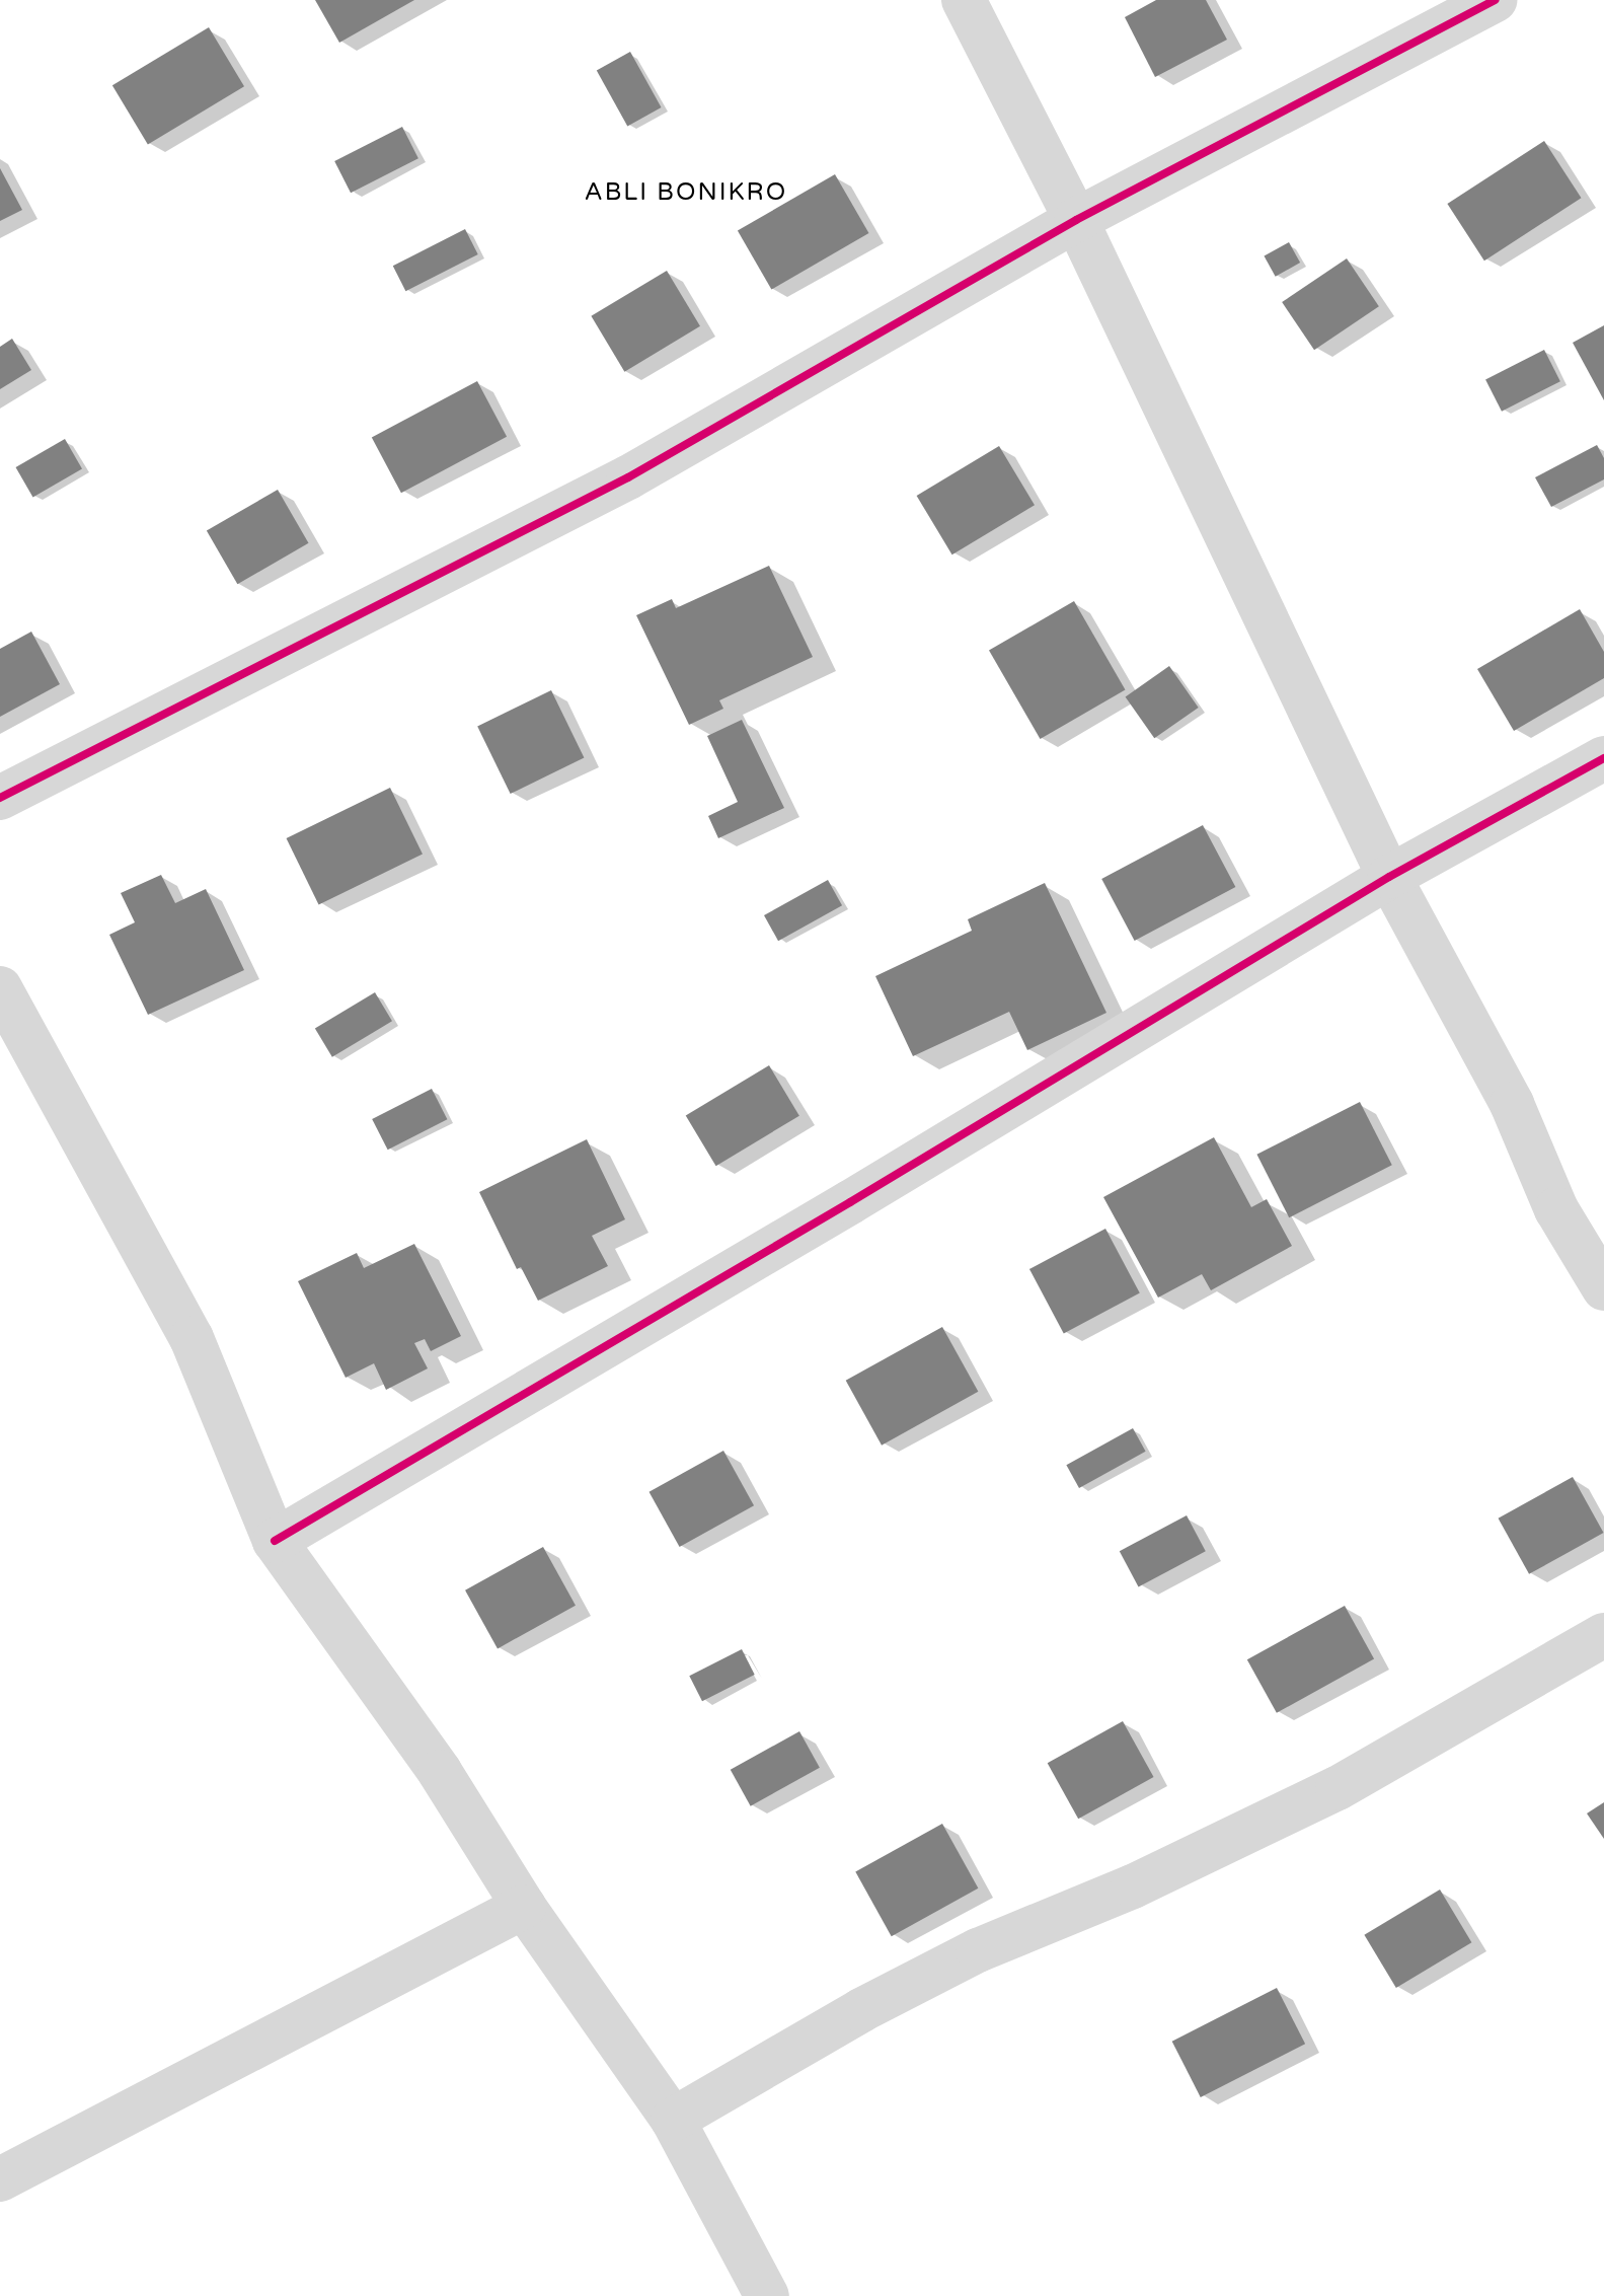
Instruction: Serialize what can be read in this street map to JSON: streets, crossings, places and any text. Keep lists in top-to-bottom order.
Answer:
{
  "districts": ["ABLI BONIKRO"]
}
